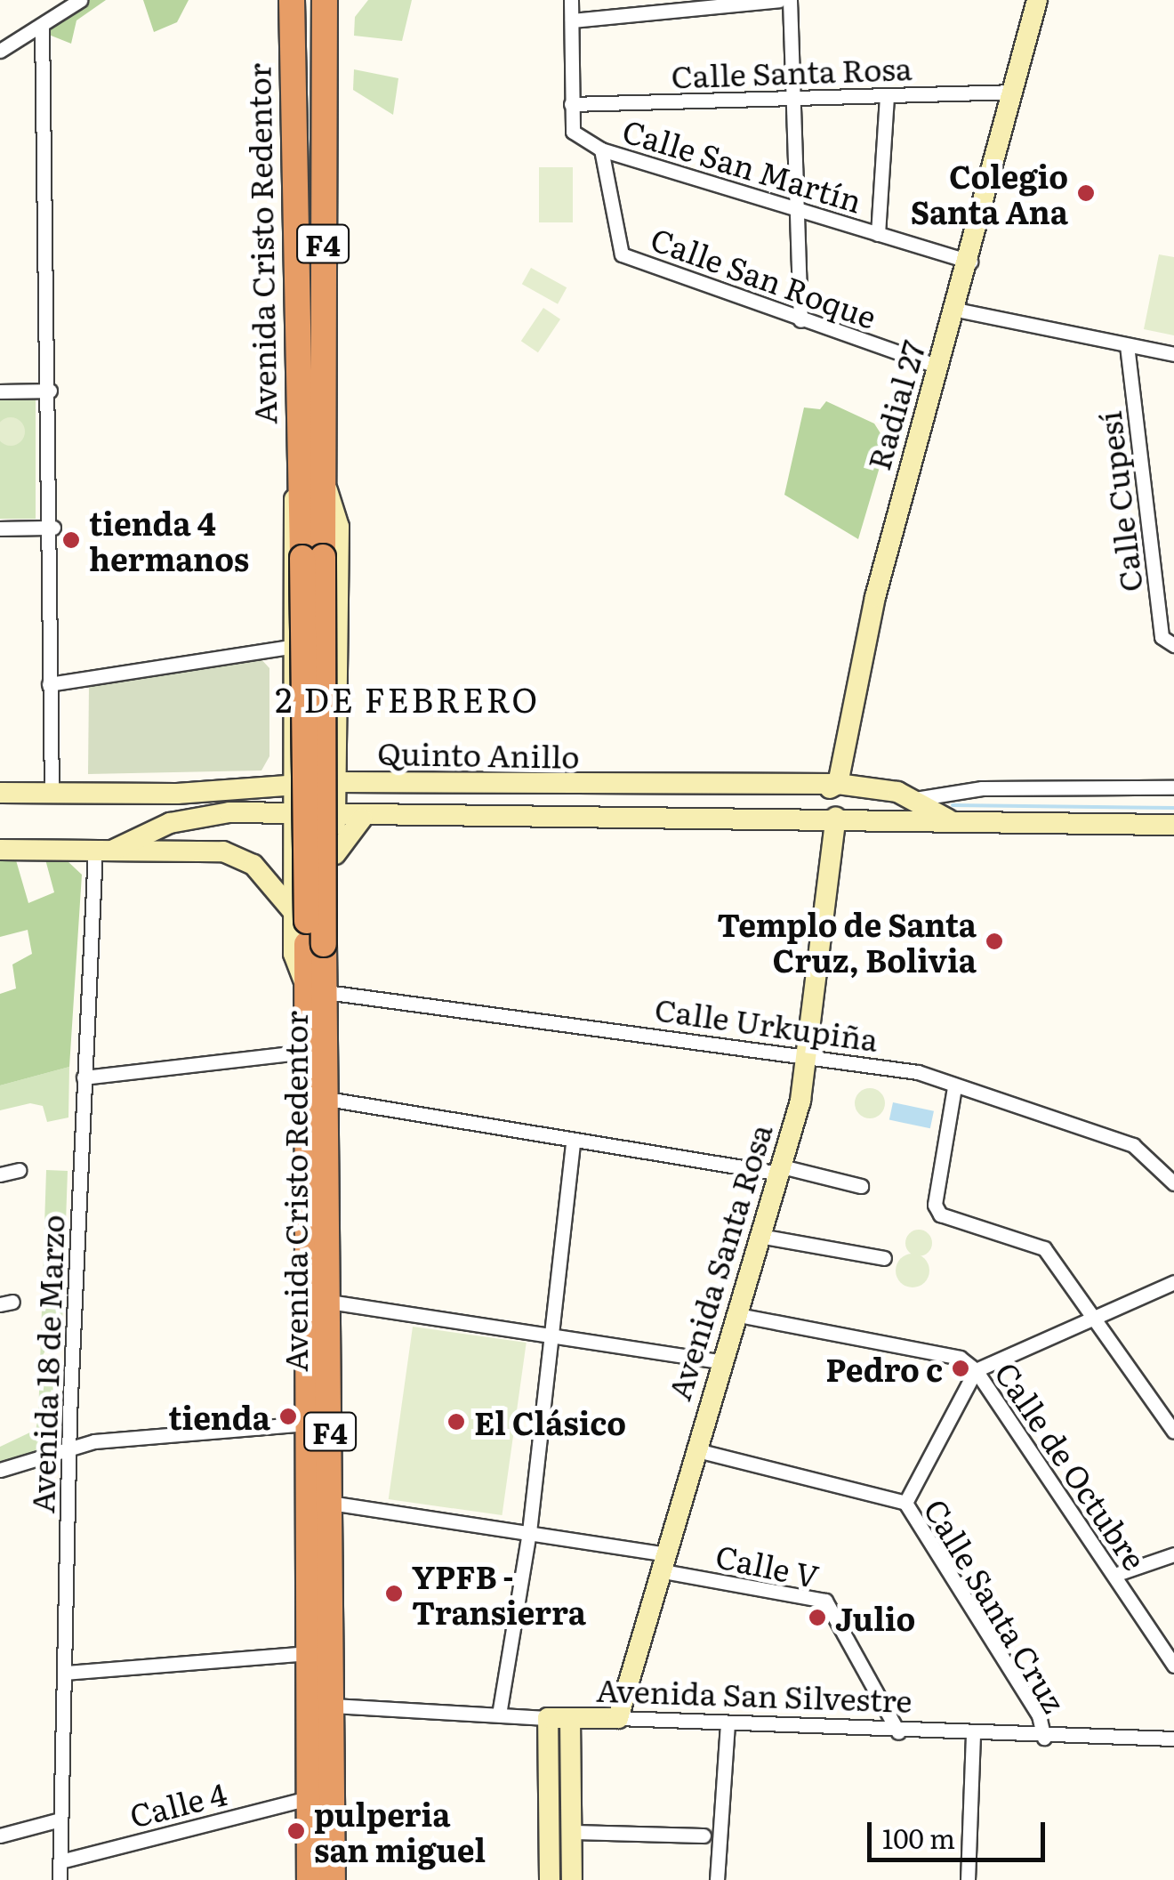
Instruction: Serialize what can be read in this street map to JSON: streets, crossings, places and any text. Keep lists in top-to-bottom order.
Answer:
{
  "streets": {
    "highway": ["Avenida Cristo Redentor", "F4"],
    "street": [
      "Calle Santa Rosa",
      "Calle San Martín",
      "Calle San Roque",
      "Radial 27",
      "Calle Cupesí",
      "Quinto Anillo",
      "Calle Urkupiña",
      "Avenida Santa Rosa",
      "Avenida 18 de Marzo",
      "Calle de Octubre",
      "Calle V",
      "Calle Santa Cruz",
      "Avenida San Silvestre",
      "Calle 4"
    ]
  },
  "crossings": [
    ["Calle Santa Rosa", "Radial 27"],
    ["Calle San Martín", "Calle San Roque"],
    ["Calle San Martín", "Radial 27"],
    ["Avenida Cristo Redentor", "Quinto Anillo"],
    ["Avenida Cristo Redentor", "Calle Urkupiña"],
    ["Avenida Cristo Redentor", "Avenida San Silvestre"],
    ["Avenida Cristo Redentor", "Calle 4"],
    ["Calle San Roque", "Radial 27"],
    ["Radial 27", "Quinto Anillo"],
    ["Radial 27", "Avenida Santa Rosa"],
    ["Quinto Anillo", "Avenida Santa Rosa"],
    ["Quinto Anillo", "Avenida 18 de Marzo"],
    ["Calle Urkupiña", "Avenida Santa Rosa"],
    ["Avenida Santa Rosa", "Calle de Octubre"],
    ["Avenida Santa Rosa", "Calle V"],
    ["Avenida Santa Rosa", "Calle Santa Cruz"],
    ["Avenida Santa Rosa", "Avenida San Silvestre"],
    ["Avenida 18 de Marzo", "Calle 4"],
    ["Calle V", "Avenida San Silvestre"],
    ["Calle Santa Cruz", "Avenida San Silvestre"]
  ],
  "districts": ["2 DE FEBRERO"],
  "places": [
    "Colegio Santa Ana",
    "tienda 4 hermanos",
    "Templo de Santa Cruz, Bolivia",
    "Pedro c",
    "tienda",
    "El Clásico",
    "YPFB - Transierra",
    "Julio",
    "pulperia san miguel"
  ],
  "scale_bar": "100 m"
}
